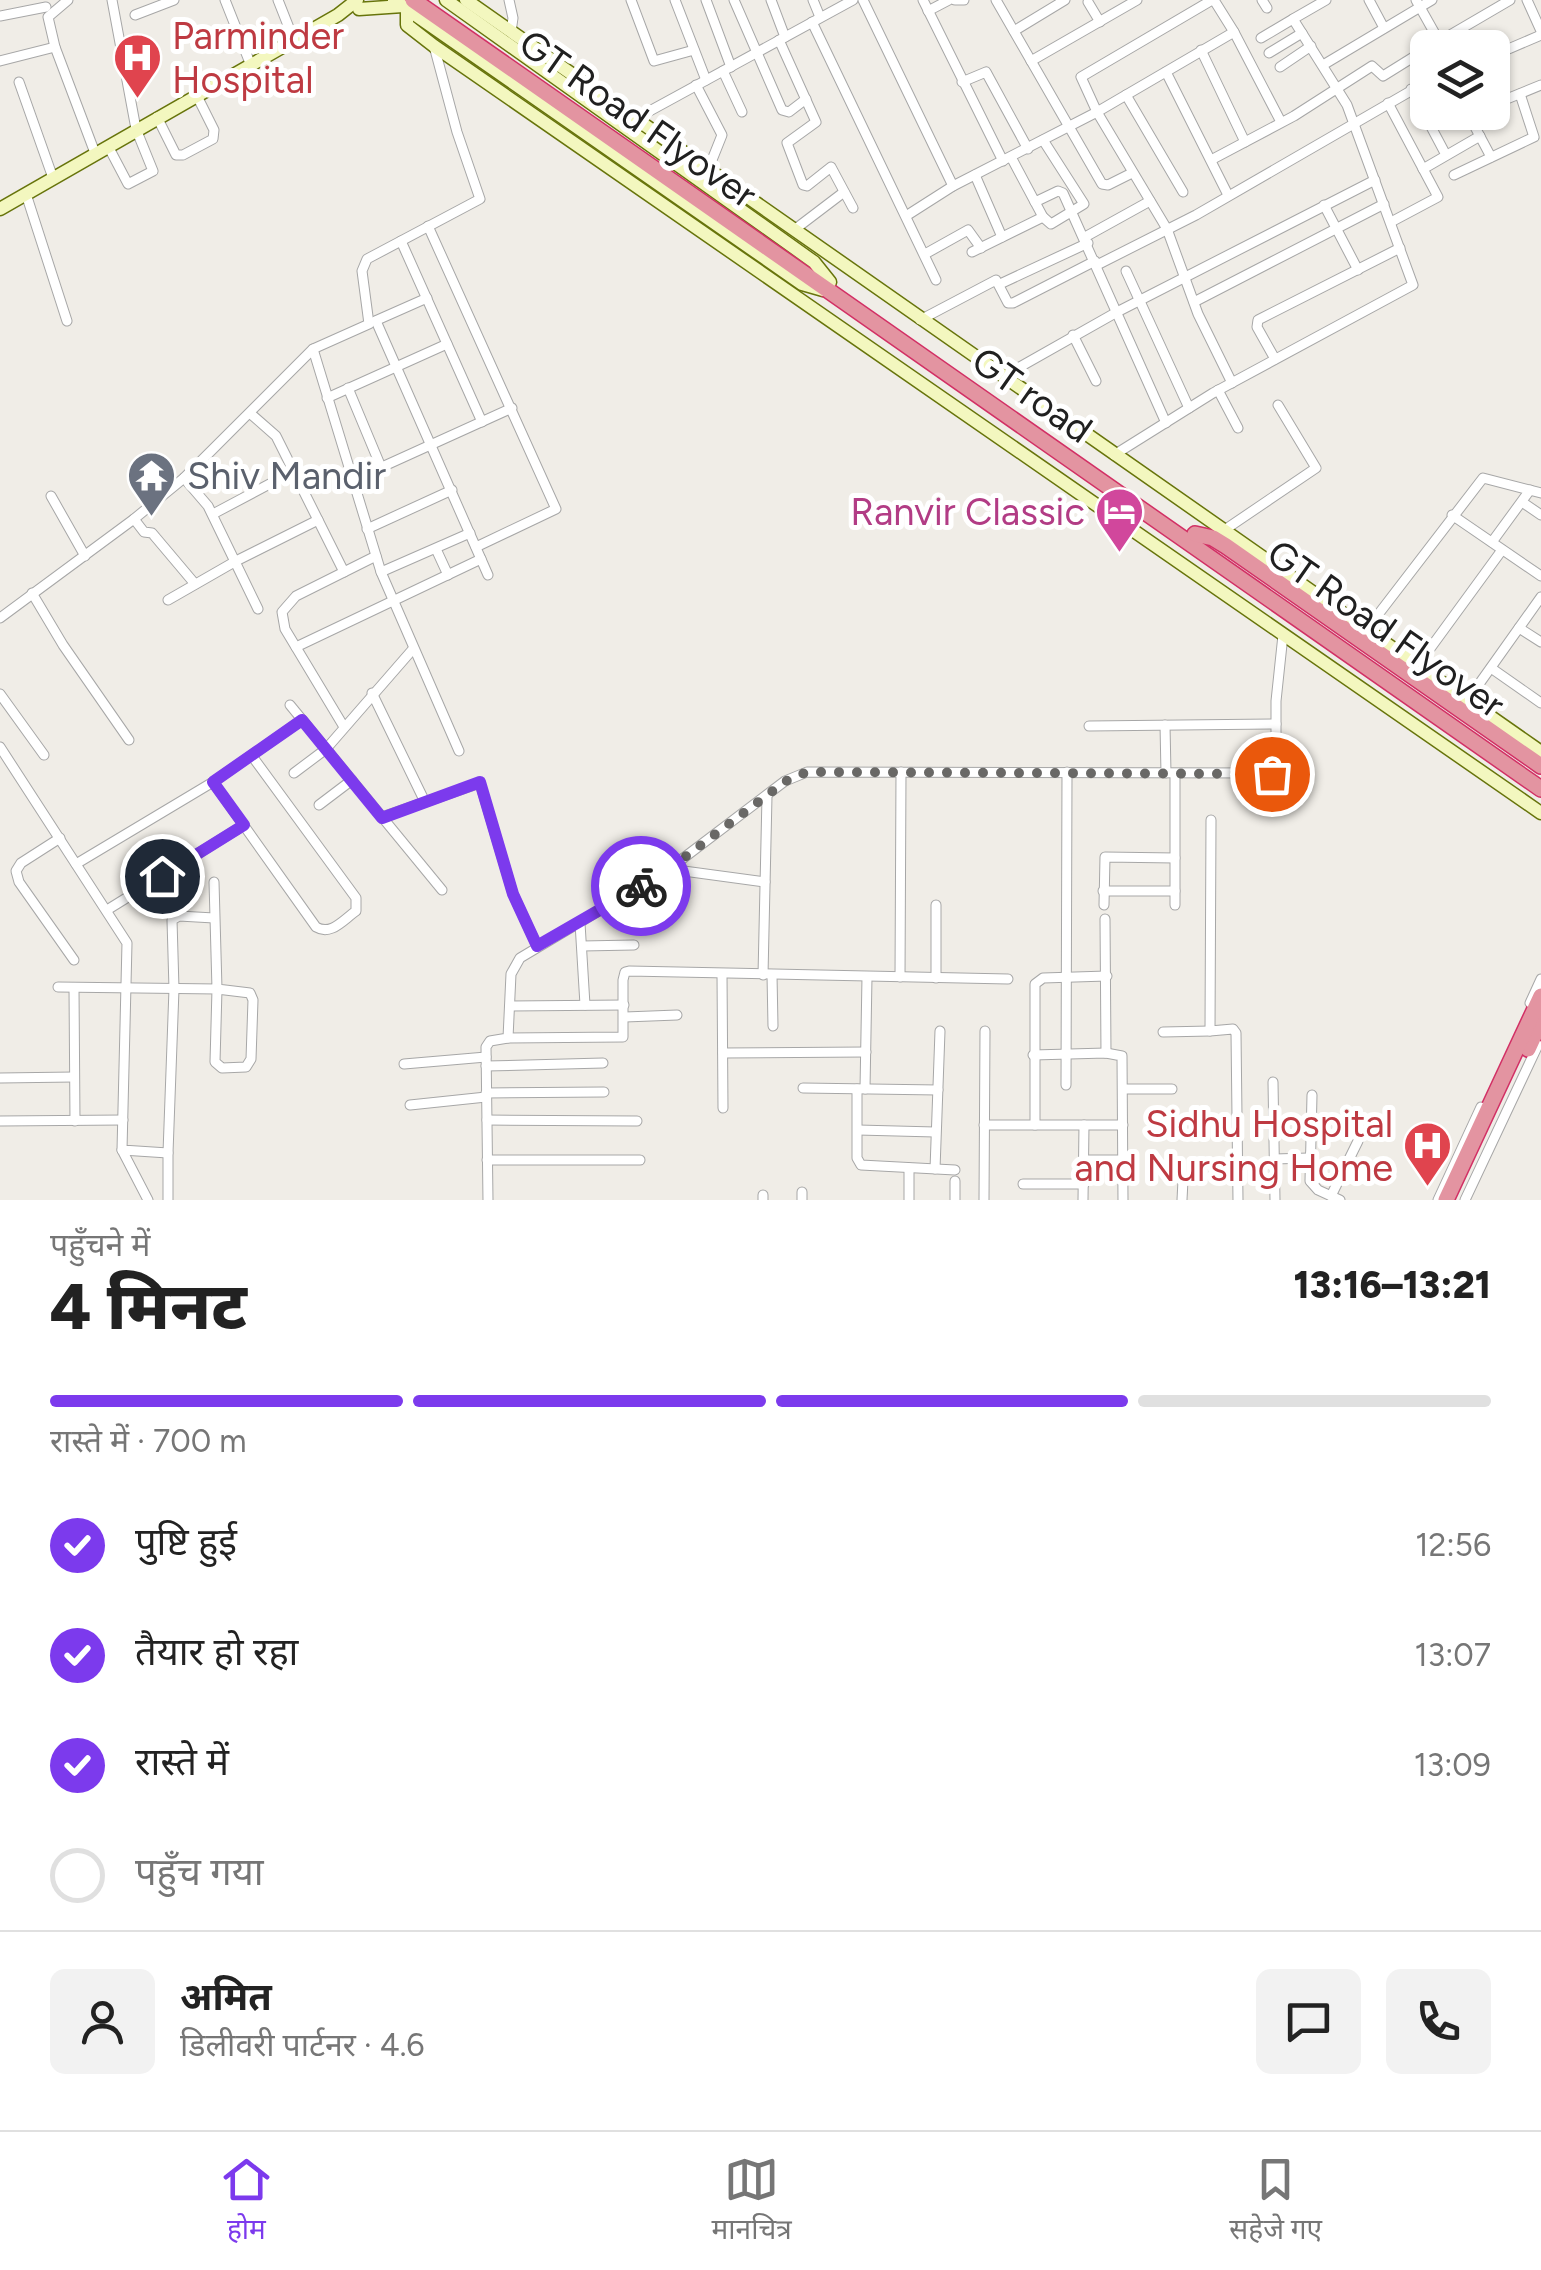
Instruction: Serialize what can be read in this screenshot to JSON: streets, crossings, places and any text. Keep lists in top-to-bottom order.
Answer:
{
  "streets": {
    "highway": ["GT Road Flyover", "GT road"]
  },
  "crossings": [
    ["GT Road Flyover", "GT road"]
  ],
  "places": {
    "hospital": ["Parminder Hospital", "Sidhu Hospital and Nursing Home"],
    "temple": ["Shiv Mandir"],
    "hotel": ["Ranvir Classic"]
  },
  "page": {
    "heading": ["4 मिनट", "पहुँचने में", "13:16–13:21"],
    "panel": ["अमित", "डिलीवरी पार्टनर · 4.6"],
    "bar": "रास्ते में · 700 m",
    "list": [
      ["पुष्टि हुई", "12:56"],
      ["तैयार हो रहा", "13:07"],
      ["रास्ते में", "13:09"],
      "पहुँच गया"
    ],
    "tabs": ["होम", "मानचित्र", "सहेजे गए"]
  }
}
